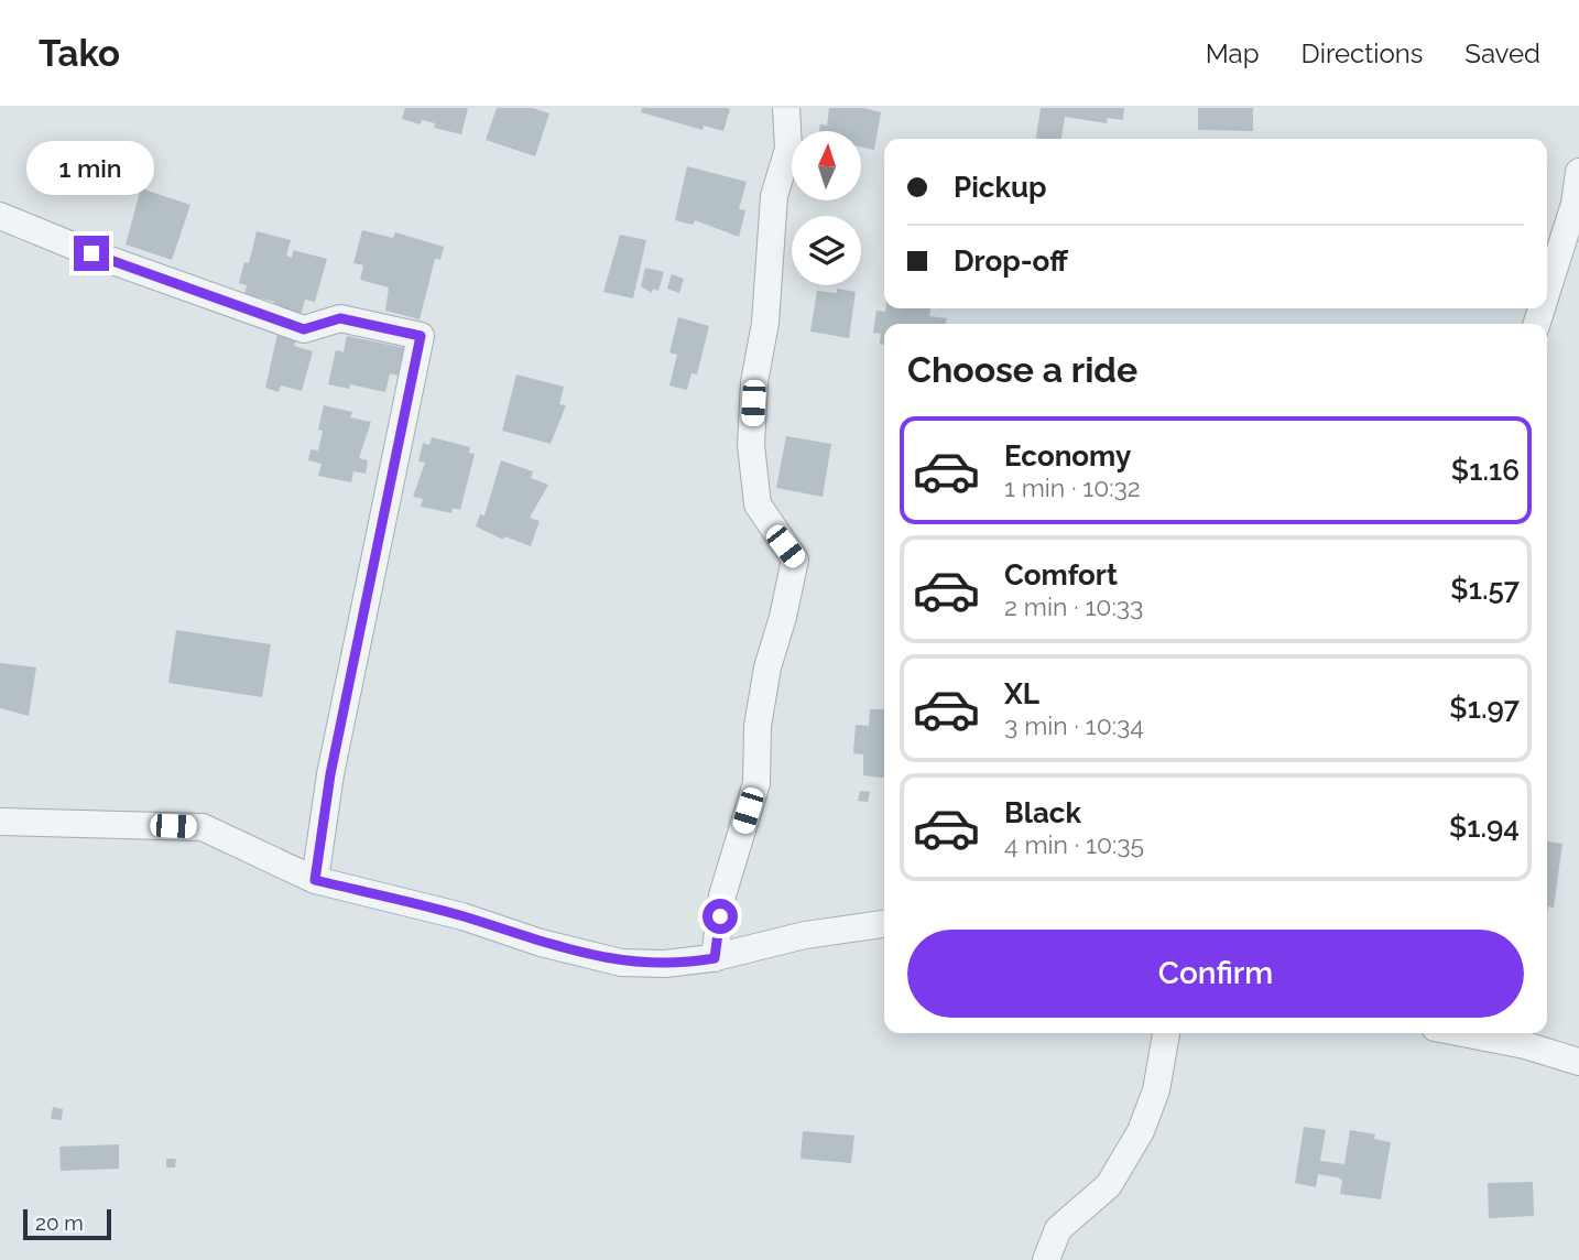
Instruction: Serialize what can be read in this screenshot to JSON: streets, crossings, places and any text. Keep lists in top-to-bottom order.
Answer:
{
  "scale_bar": "20 m",
  "north": "top",
  "page": {
    "header": "Tako",
    "nav": ["Map", "Directions", "Saved"],
    "banner": ["Pickup", "Drop-off"],
    "bubble": "1 min",
    "heading": "Choose a ride",
    "list": [
      {
        "name": "Economy",
        "note": "1 min · 10:32",
        "value": "$1.16"
      },
      {
        "name": "Comfort",
        "note": "2 min · 10:33",
        "value": "$1.57"
      },
      {
        "name": "XL",
        "note": "3 min · 10:34",
        "value": "$1.97"
      },
      {
        "name": "Black",
        "note": "4 min · 10:35",
        "value": "$1.94"
      }
    ],
    "buttons": "Confirm",
    "scale": "20 m"
  }
}
